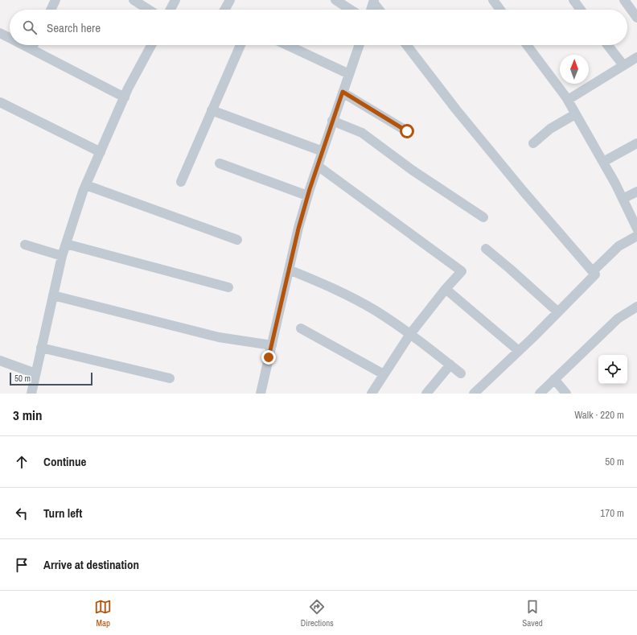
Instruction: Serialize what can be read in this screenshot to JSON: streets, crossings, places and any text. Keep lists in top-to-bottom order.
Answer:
{
  "scale_bar": "50 m",
  "north": "top",
  "page": {
    "search": "Search here",
    "scale": "50 m",
    "heading": ["3 min", "Walk · 220 m"],
    "list": [
      ["Continue", "50 m"],
      ["Turn left", "170 m"],
      "Arrive at destination"
    ],
    "nav": ["Map", "Directions", "Saved"]
  }
}
